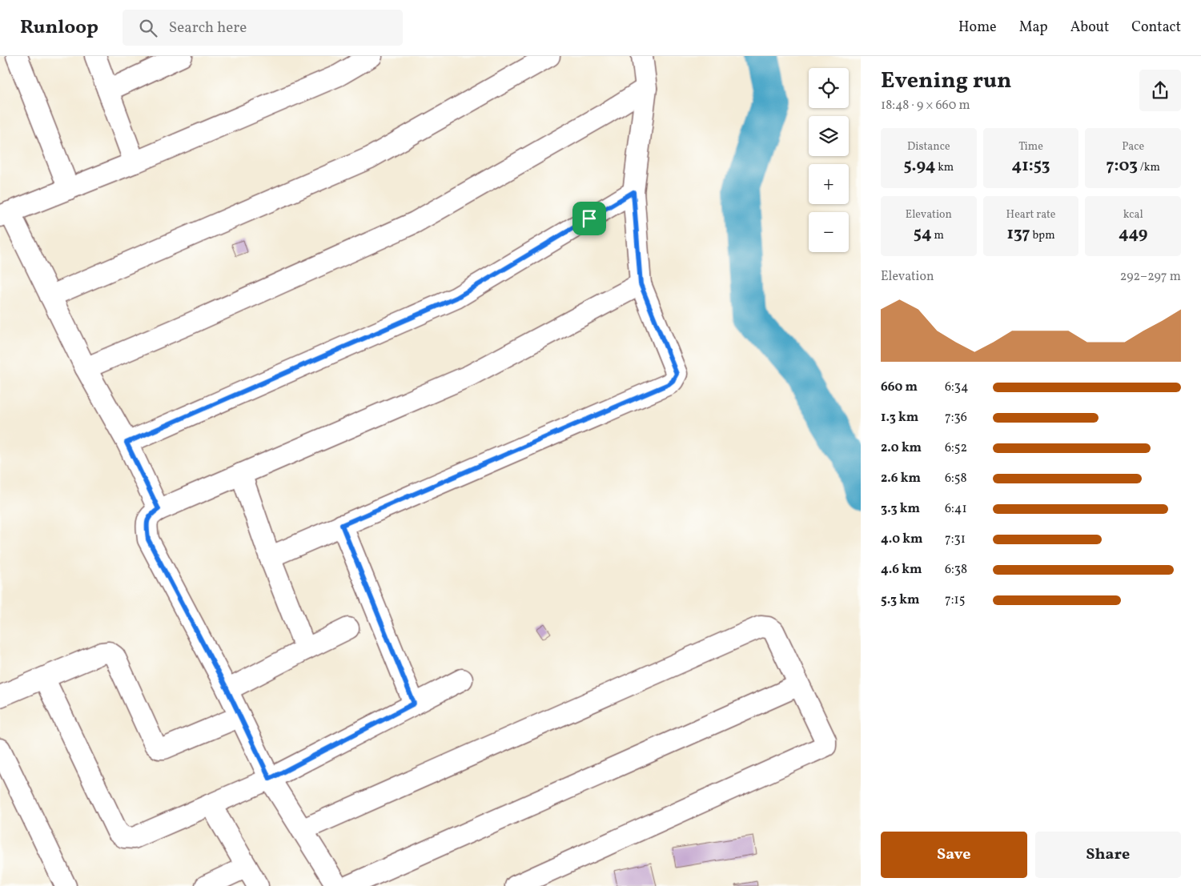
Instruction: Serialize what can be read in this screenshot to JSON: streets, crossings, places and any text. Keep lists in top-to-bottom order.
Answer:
{
  "page": {
    "header": "Runloop",
    "search": "Search here",
    "nav": [
      "Home",
      "Map",
      "About",
      "Contact"
    ],
    "heading": ["Evening run", "18:48 · 9 × 660 m"],
    "map_buttons": ["+", "−"],
    "stats": [
      ["Distance", "5.94 km"],
      ["Time", "41:53"],
      ["Pace", "7:03 /km"],
      ["Elevation", "54 m"],
      ["Heart rate", "137 bpm"],
      ["kcal", "449"]
    ],
    "chart": ["Elevation", "292–297 m"],
    "list": [
      {
        "name": "660 m",
        "note": "6:34"
      },
      {
        "name": "1.3 km",
        "note": "7:36"
      },
      {
        "name": "2.0 km",
        "note": "6:52"
      },
      {
        "name": "2.6 km",
        "note": "6:58"
      },
      {
        "name": "3.3 km",
        "note": "6:41"
      },
      {
        "name": "4.0 km",
        "note": "7:31"
      },
      {
        "name": "4.6 km",
        "note": "6:38"
      },
      {
        "name": "5.3 km",
        "note": "7:15"
      }
    ],
    "buttons": ["Save", "Share"]
  }
}
